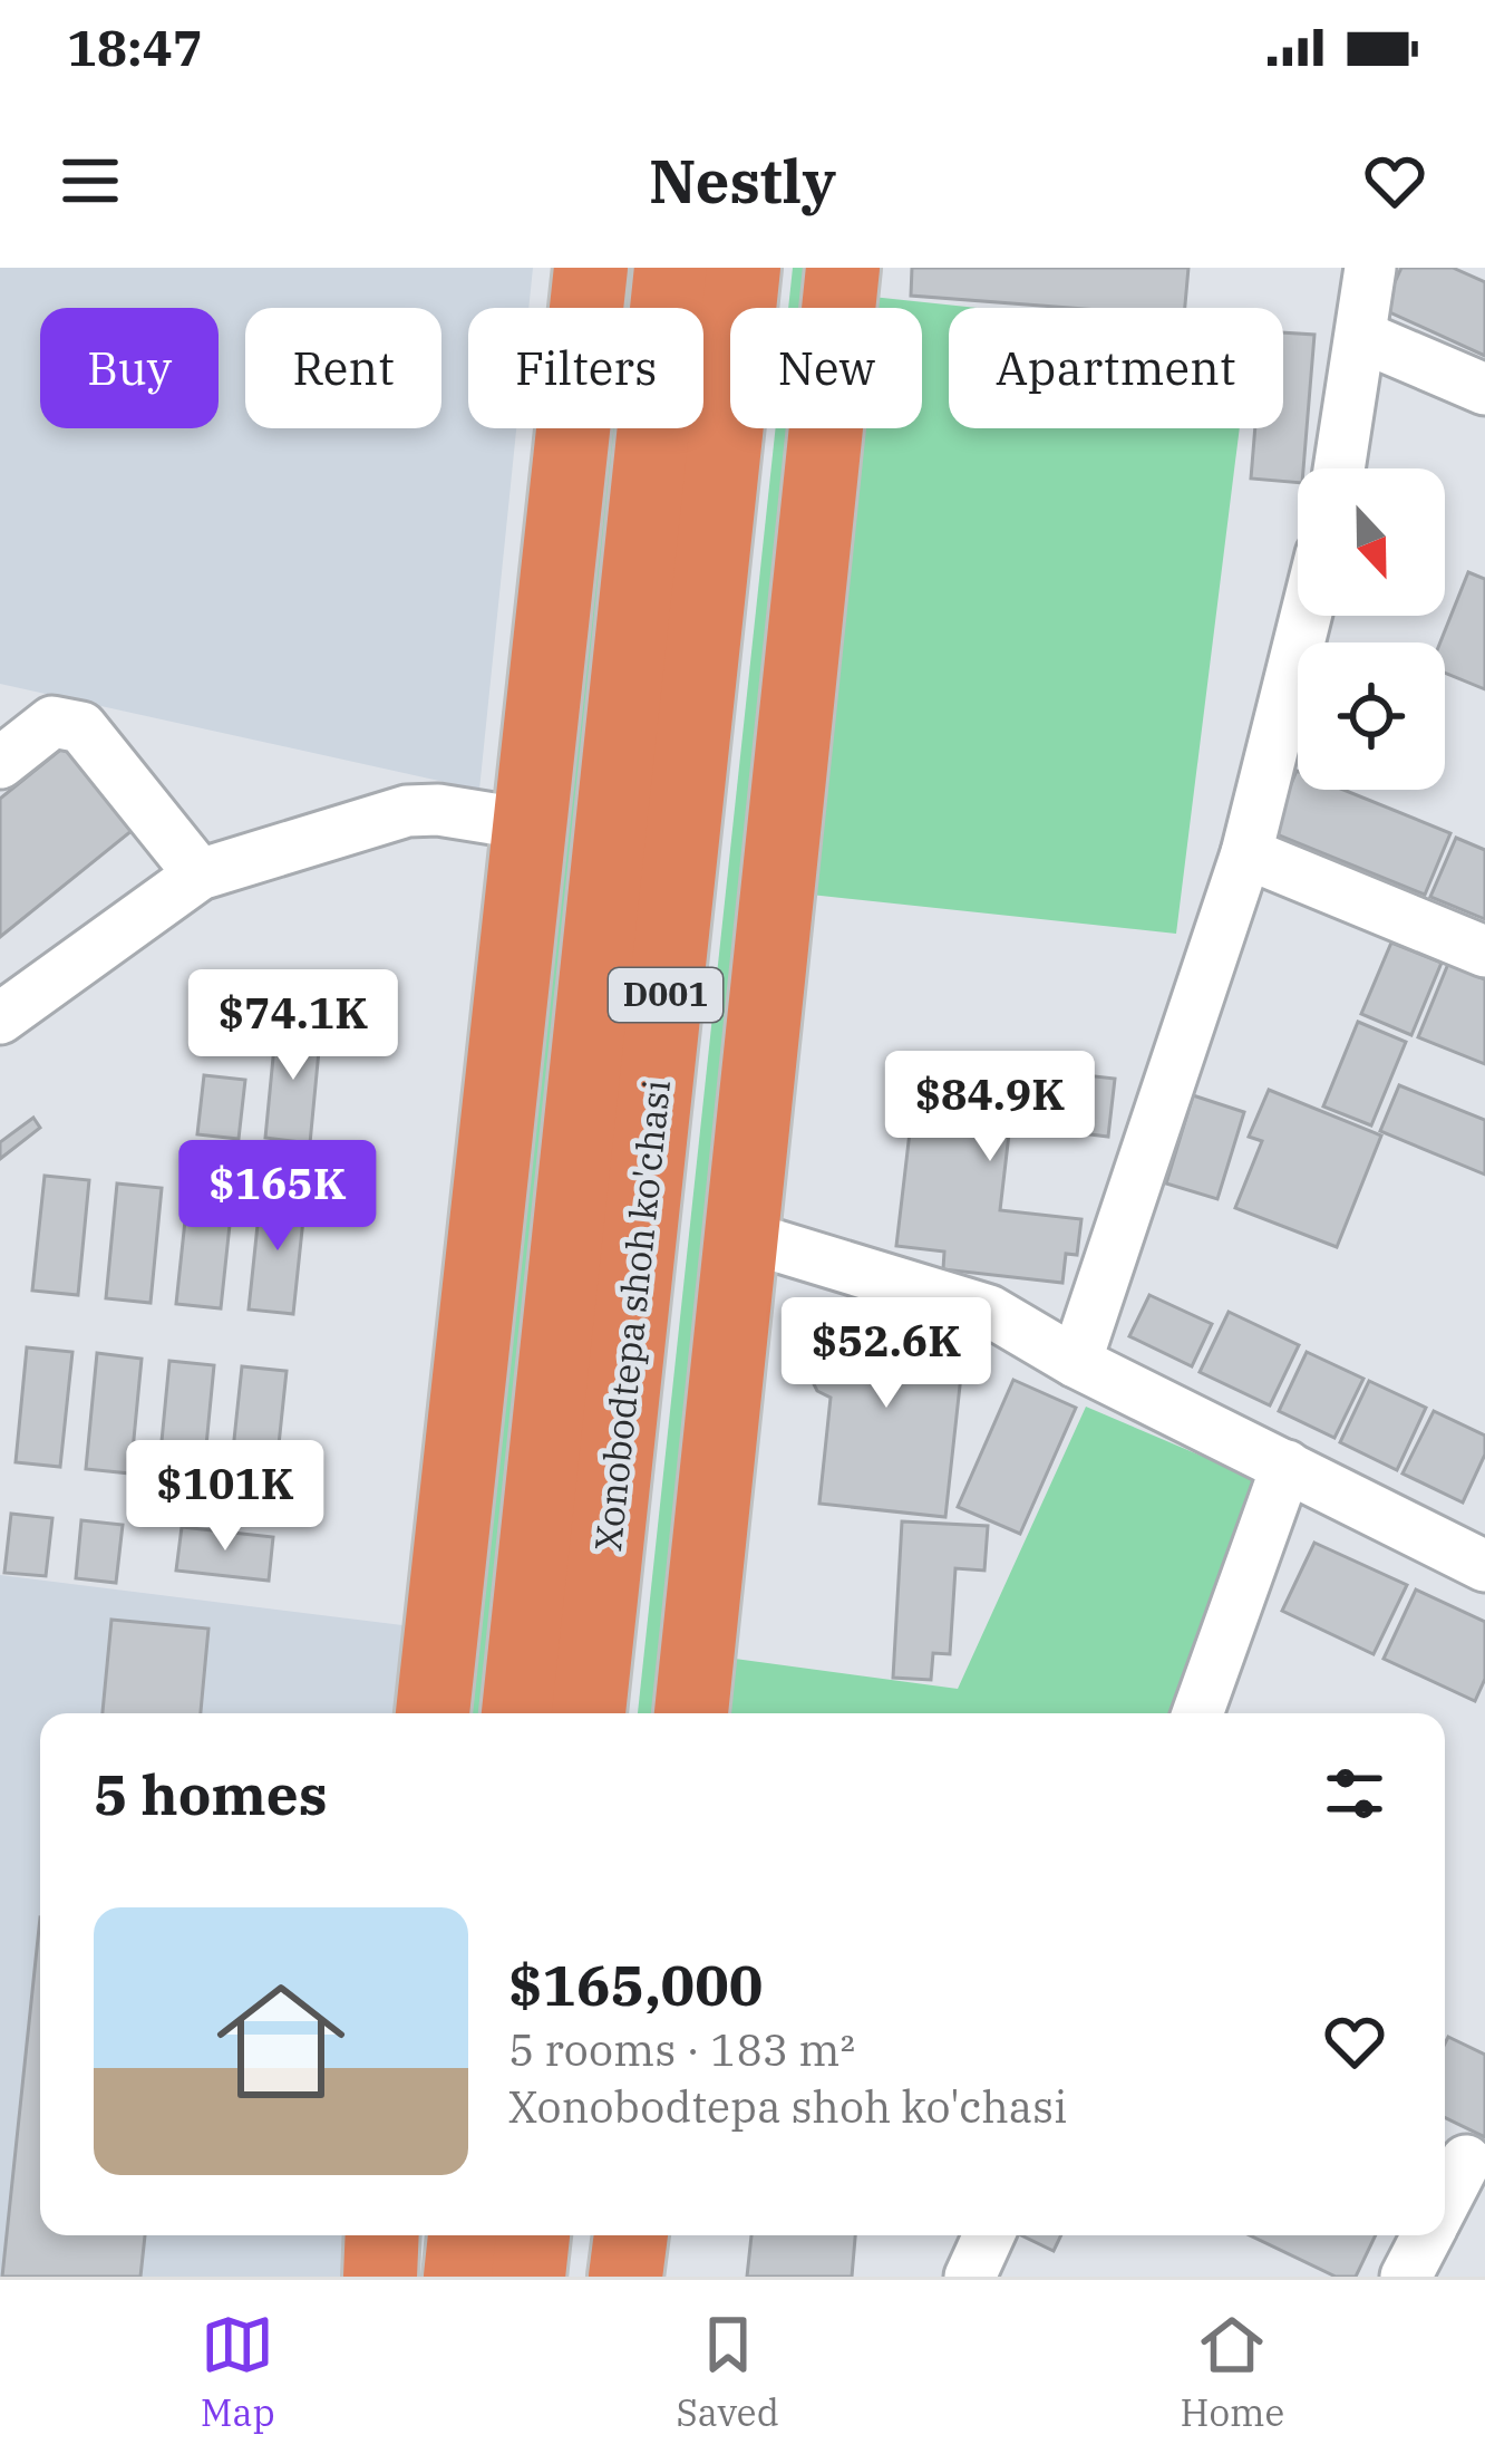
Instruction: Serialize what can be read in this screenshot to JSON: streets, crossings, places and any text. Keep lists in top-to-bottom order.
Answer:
{
  "streets": {
    "highway": ["D001", "Xonobodtepa shoh ko'chasi"]
  },
  "north": "bottom",
  "page": {
    "status": "18:47",
    "header": "Nestly",
    "chip": [
      "Buy",
      "Rent",
      "Filters",
      "New",
      "Apartment"
    ],
    "price": [
      "$74.1K",
      "$84.9K",
      "$165K",
      "$52.6K",
      "$101K"
    ],
    "heading": "5 homes",
    "list": [
      {
        "name": "$165,000",
        "note": "5 rooms · 183 m² · Xonobodtepa shoh ko'chasi"
      }
    ],
    "tabs": ["Map", "Saved", "Home"]
  }
}
